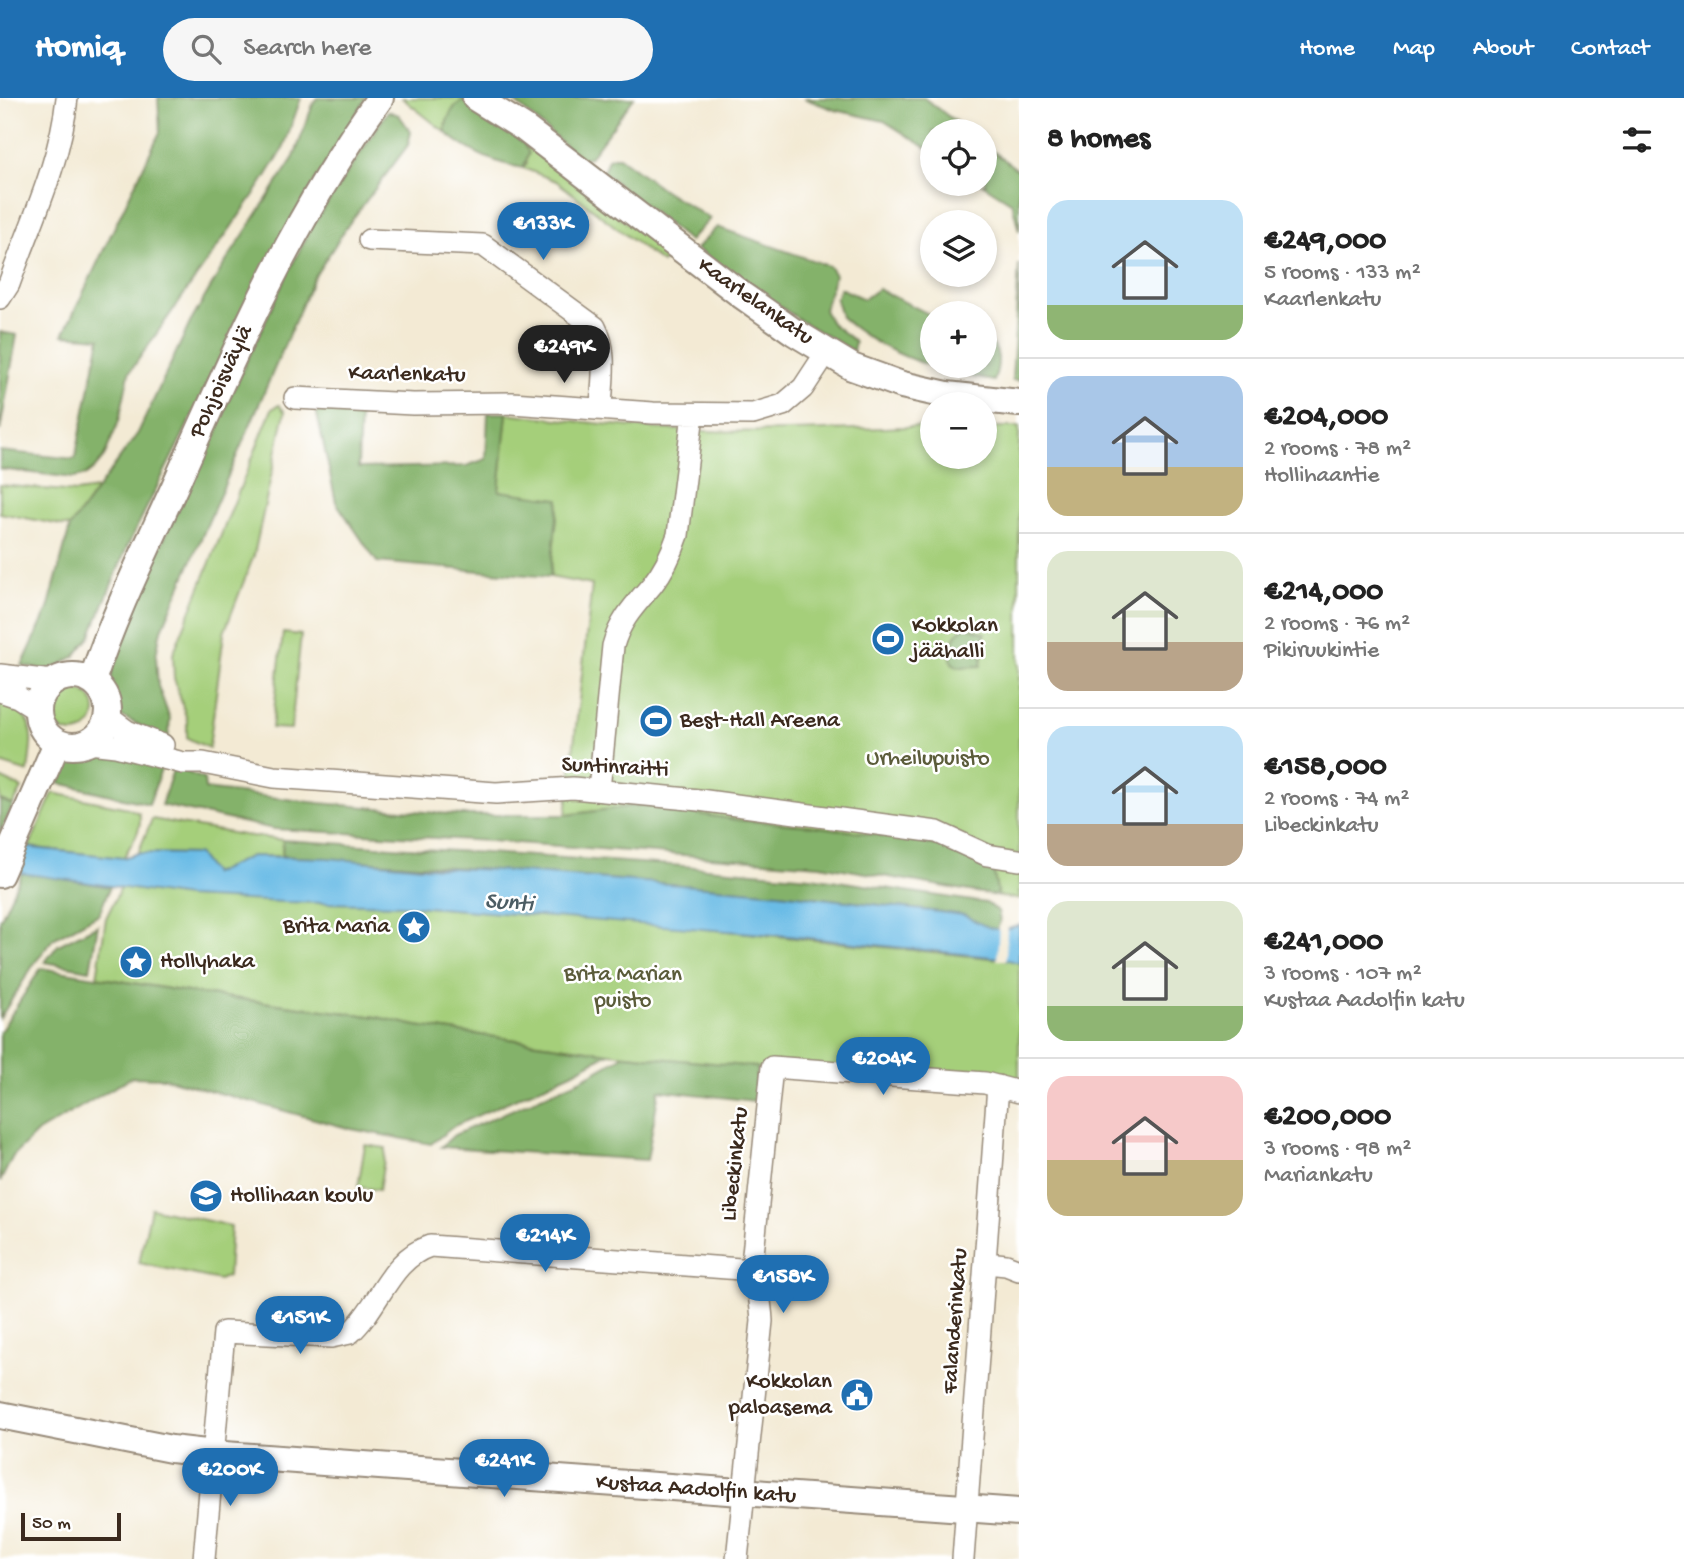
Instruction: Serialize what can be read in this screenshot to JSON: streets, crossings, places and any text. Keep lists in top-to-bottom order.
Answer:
{
  "streets": {
    "main road": ["Kaarlelankatu", "Pohjoisväylä", "Kustaa Aadolfin katu"],
    "street": [
      "Kaarlenkatu",
      "Suntinraitti",
      "Libeckinkatu",
      "Falanderinkatu"
    ]
  },
  "crossings": [
    ["Kaarlelankatu", "Kaarlenkatu"],
    ["Pohjoisväylä", "Suntinraitti"],
    ["Libeckinkatu", "Falanderinkatu"],
    ["Libeckinkatu", "Kustaa Aadolfin katu"],
    ["Falanderinkatu", "Kustaa Aadolfin katu"]
  ],
  "water": ["Sunti"],
  "parks": ["Urheilupuisto", "Brita Marian puisto"],
  "places": {
    "sports": ["Kokkolan jäähalli", "Best‑Hall Areena"],
    "place": ["Brita Maria", "Hollyhaka"],
    "school or university": ["Hollihaan koulu"],
    "public building": ["Kokkolan paloasema"]
  },
  "scale_bar": "50 m",
  "page": {
    "header": "Homiq",
    "search": "Search here",
    "nav": [
      "Home",
      "Map",
      "About",
      "Contact"
    ],
    "heading": "8 homes",
    "map_buttons": ["+", "−"],
    "list": [
      {
        "name": "€249,000",
        "note": "5 rooms · 133 m² · Kaarlenkatu"
      },
      {
        "name": "€204,000",
        "note": "2 rooms · 78 m² · Hollihaantie"
      },
      {
        "name": "€214,000",
        "note": "2 rooms · 76 m² · Pikiruukintie"
      },
      {
        "name": "€158,000",
        "note": "2 rooms · 74 m² · Libeckinkatu"
      },
      {
        "name": "€241,000",
        "note": "3 rooms · 107 m² · Kustaa Aadolfin katu"
      },
      {
        "name": "€200,000",
        "note": "3 rooms · 98 m² · Mariankatu"
      }
    ],
    "price": [
      "€133K",
      "€249K",
      "€204K",
      "€214K",
      "€158K",
      "€151K",
      "€241K",
      "€200K"
    ],
    "scale": "50 m"
  }
}
